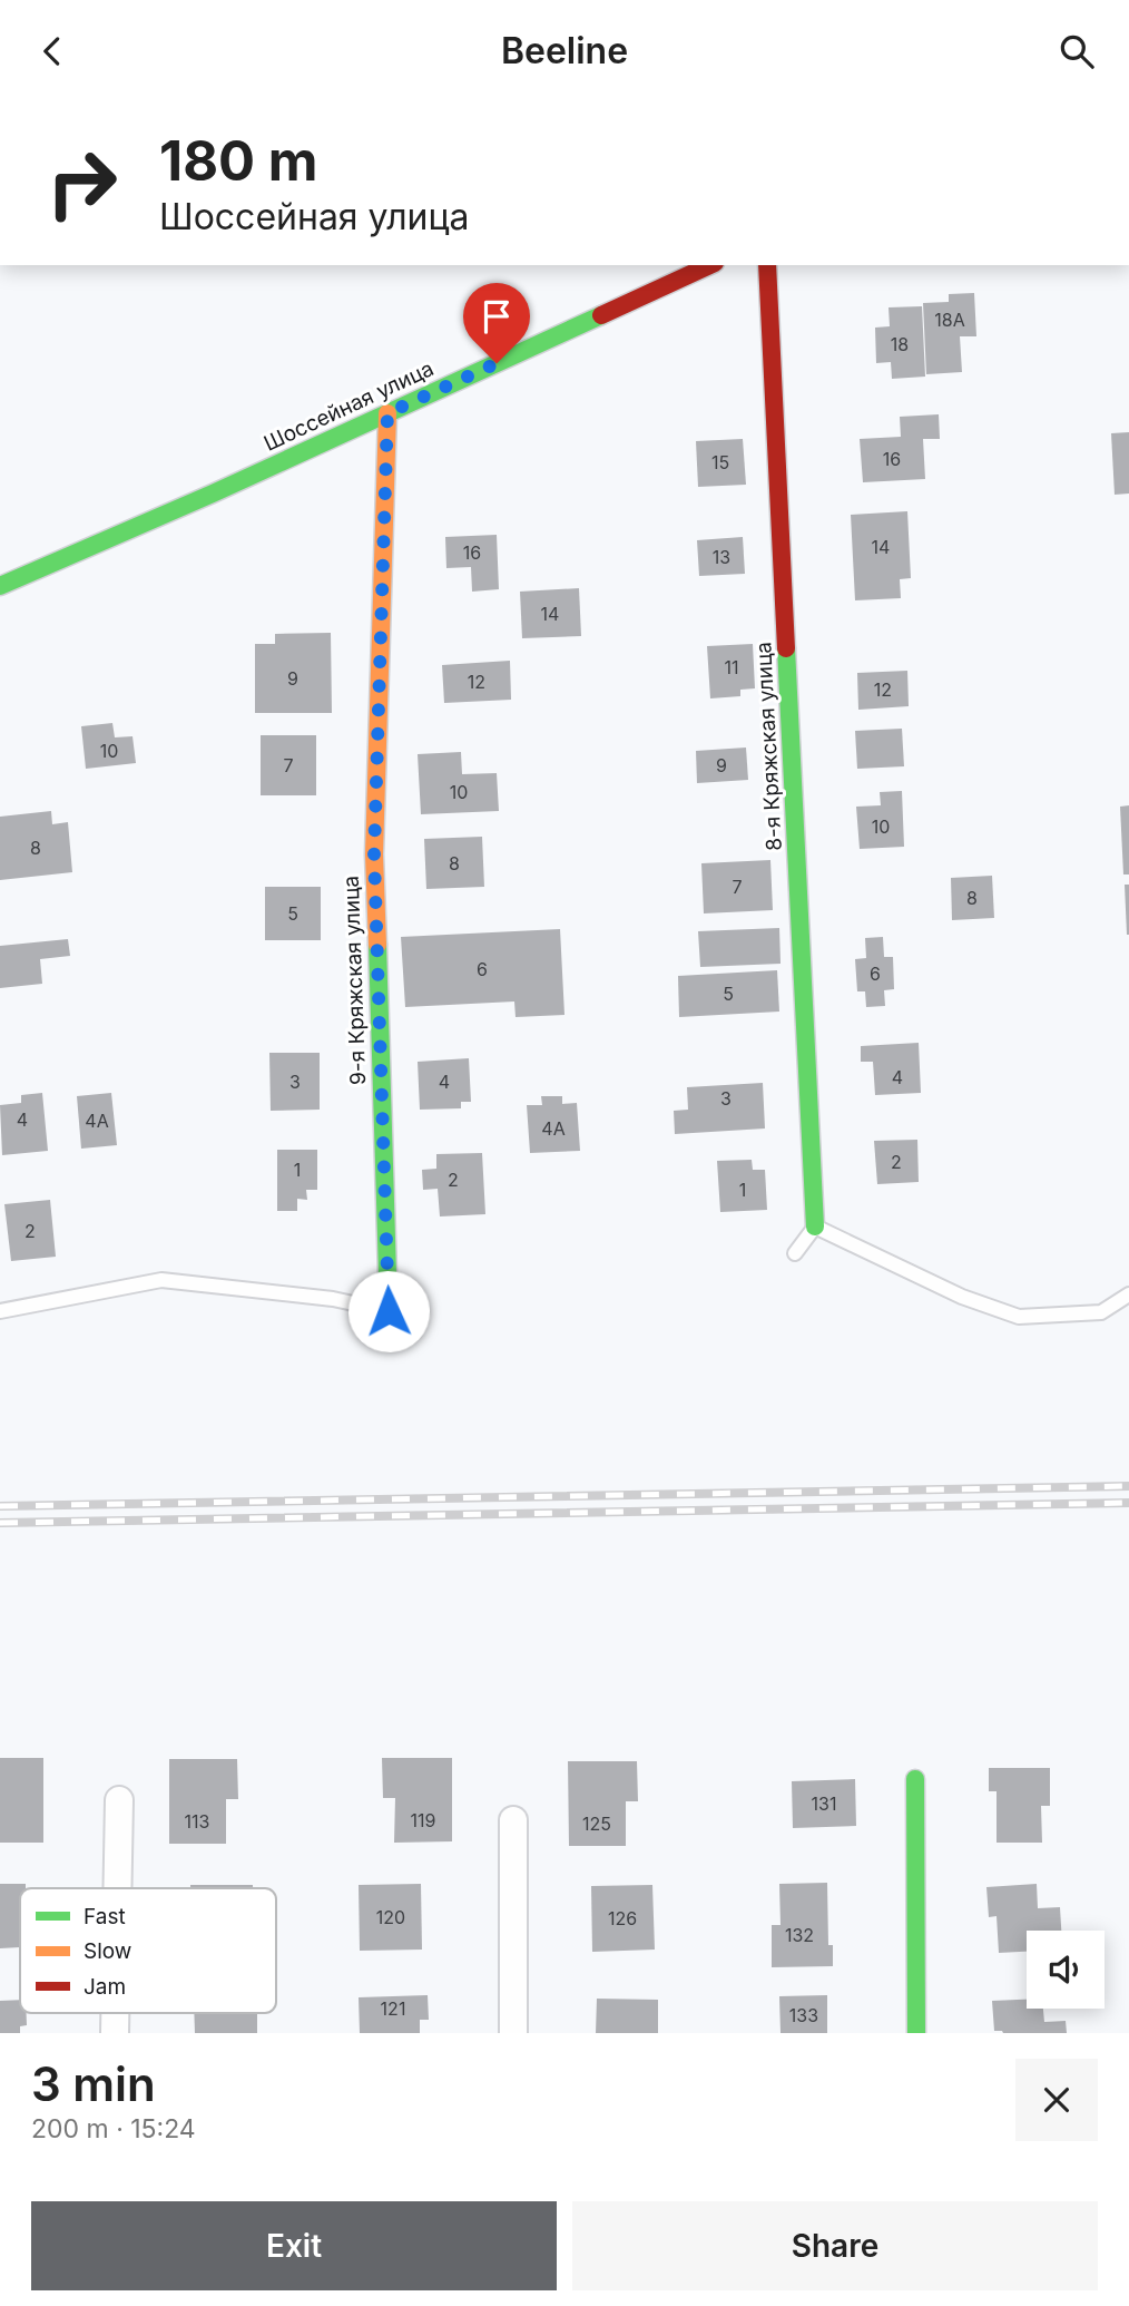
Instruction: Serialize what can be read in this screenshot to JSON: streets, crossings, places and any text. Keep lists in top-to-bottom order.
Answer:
{
  "streets": {
    "street": ["Шоссейная улица", "8-я Кряжская улица", "9-я Кряжская улица"]
  },
  "crossings": [
    ["Шоссейная улица", "9-я Кряжская улица"]
  ],
  "house_numbers": [
    "18А",
    "18",
    "16",
    "15",
    "14",
    "16",
    "13",
    "14",
    "11",
    "9",
    "12",
    "12",
    "10",
    "7",
    "9",
    "10",
    "10",
    "8",
    "8",
    "7",
    "8",
    "5",
    "6",
    "6",
    "5",
    "4",
    "3",
    "4",
    "3",
    "4",
    "4А",
    "4А",
    "2",
    "1",
    "2",
    "1",
    "2",
    "131",
    "119",
    "113",
    "125",
    "120",
    "126",
    "132",
    "121",
    "133"
  ],
  "legend": ["Fast", "Slow", "Jam"],
  "page": {
    "header": "Beeline",
    "turn": ["180 m", "Шоссейная улица"],
    "heading": ["3 min", "200 m · 15:24"],
    "buttons": ["Exit", "Share"]
  }
}
